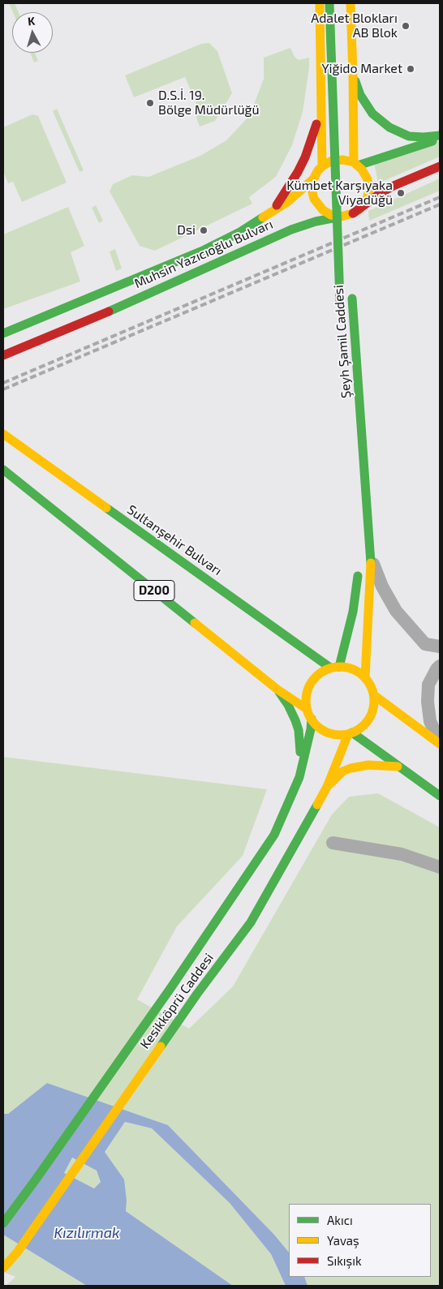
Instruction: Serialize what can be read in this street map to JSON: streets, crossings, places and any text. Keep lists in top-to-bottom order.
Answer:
{
  "streets": {
    "main road": [
      "Muhsin Yazıcıoğlu Bulvarı",
      "Şeyh Şamil Caddesi",
      "Sultanşehir Bulvarı",
      "D200",
      "Kesikköprü Caddesi"
    ]
  },
  "crossings": [
    ["Şeyh Şamil Caddesi", "Sultanşehir Bulvarı"],
    ["Şeyh Şamil Caddesi", "D200"],
    ["Şeyh Şamil Caddesi", "Kesikköprü Caddesi"],
    ["Sultanşehir Bulvarı", "D200"],
    ["Sultanşehir Bulvarı", "Kesikköprü Caddesi"],
    ["D200", "Kesikköprü Caddesi"]
  ],
  "water": ["Kızılırmak"],
  "places": [
    "Adalet Blokları AB Blok",
    "Yiğido Market",
    "D.S.İ. 19. Bölge Müdürlüğü",
    "Kümbet Karşıyaka Viyadüğü",
    "Dsi"
  ],
  "legend": ["Akıcı", "Yavaş", "Sıkışık"],
  "north": "top"
}
